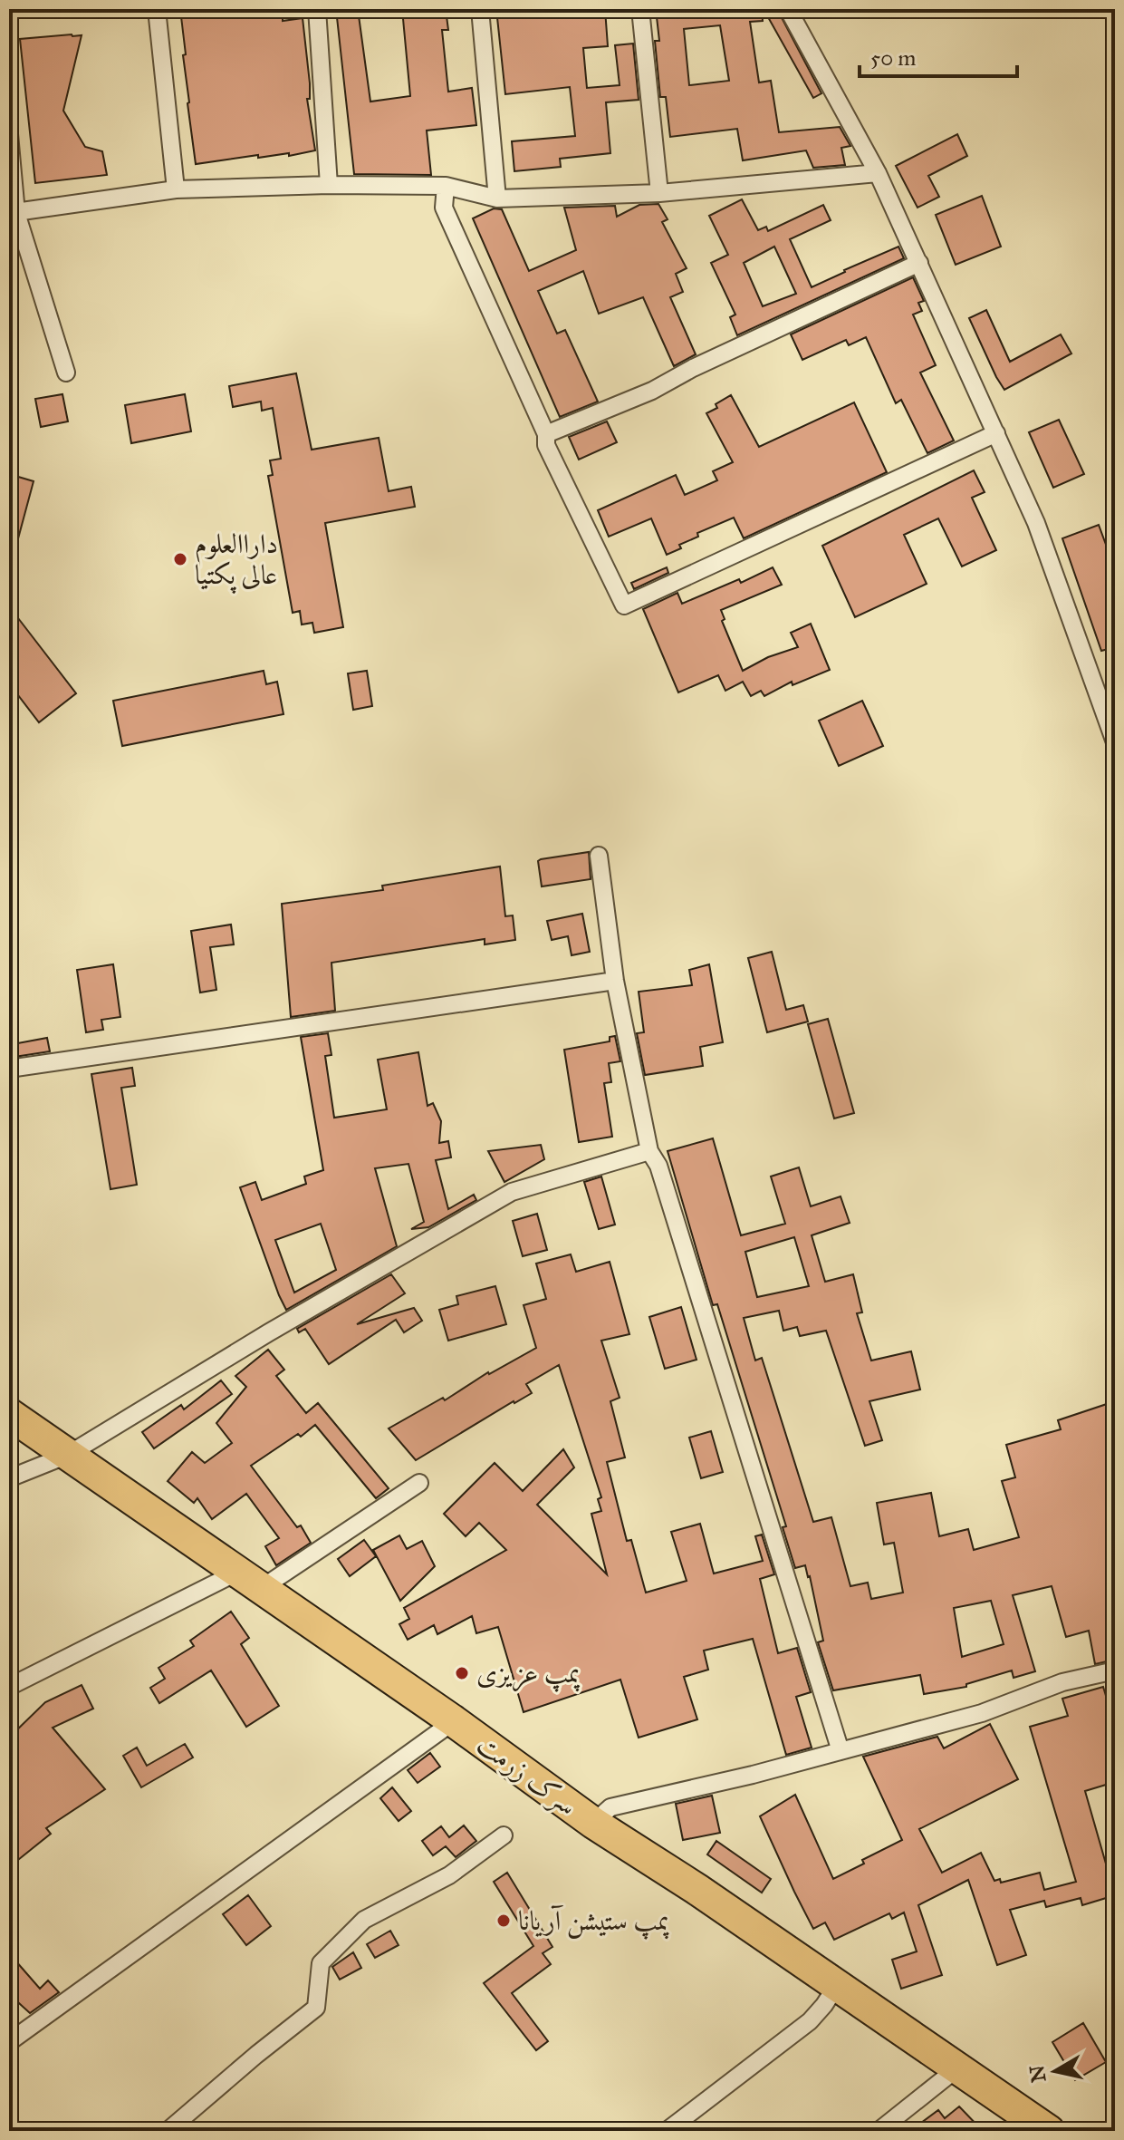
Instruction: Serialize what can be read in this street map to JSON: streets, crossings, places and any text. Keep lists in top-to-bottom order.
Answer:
{
  "streets": {
    "highway": ["سرک زرمت"]
  },
  "places": ["داراالعلوم عالی پکتیا", "پمپ عزیزی", "پمپ ستیشن آریانا"],
  "scale_bar": "50 m",
  "north": "left"
}
